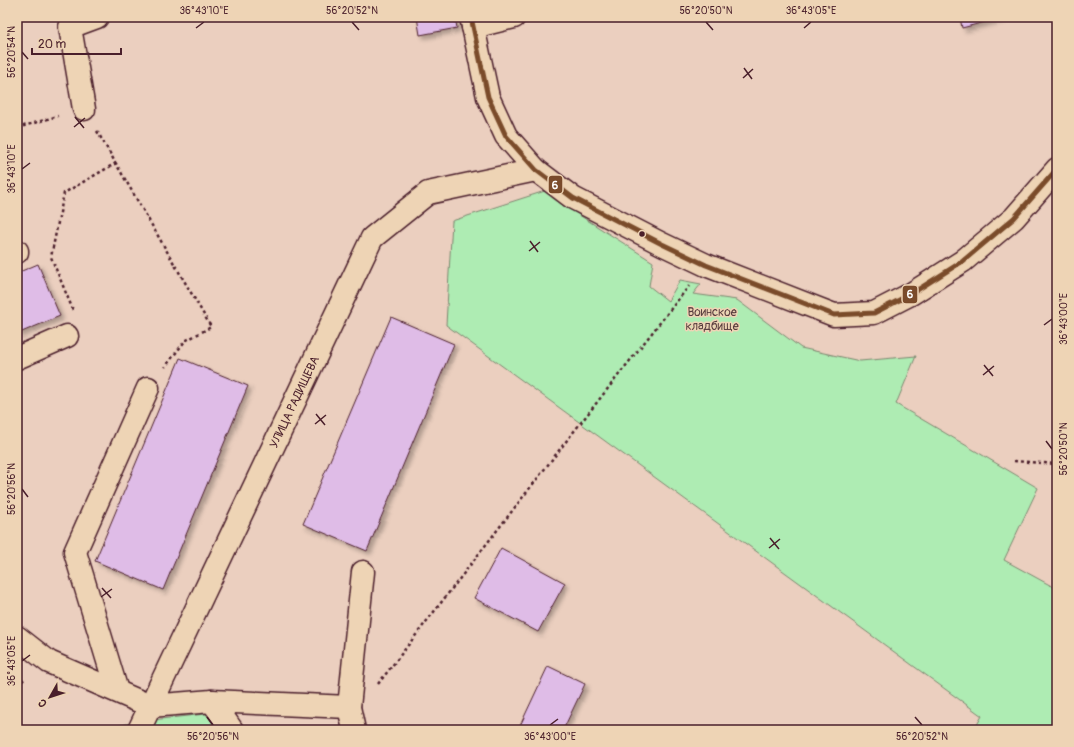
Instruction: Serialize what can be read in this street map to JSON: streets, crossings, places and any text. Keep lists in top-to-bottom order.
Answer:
{
  "streets": {
    "street": ["УЛИЦА РАДИЩЕВА"]
  },
  "parks": ["Воинское кладбище"],
  "lines": ["transit line 6"],
  "scale_bar": "20 m",
  "north": "bottom left",
  "coordinates": [
    "36°43'10\"E",
    "56°20'52\"N",
    "56°20'50\"N",
    "36°43'05\"E",
    "56°20'54\"N",
    "36°43'00\"E",
    "56°20'56\"N"
  ]
}
